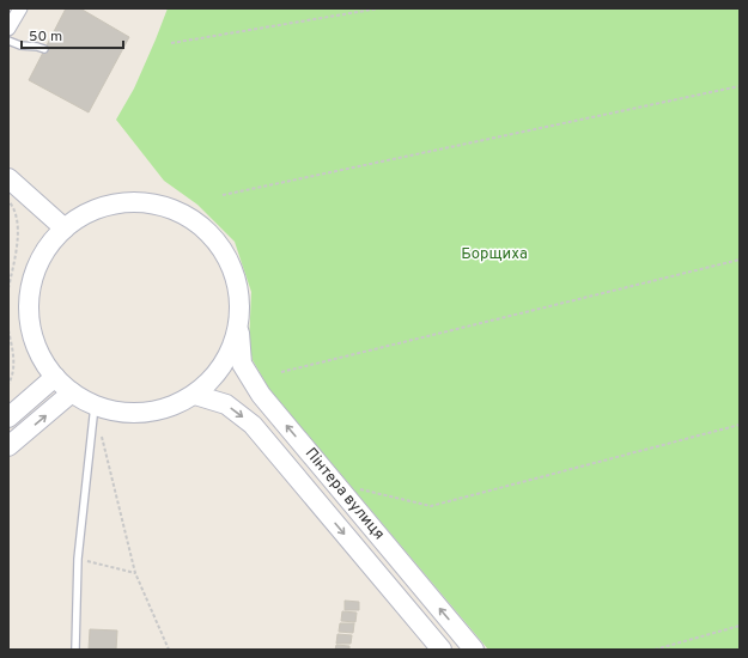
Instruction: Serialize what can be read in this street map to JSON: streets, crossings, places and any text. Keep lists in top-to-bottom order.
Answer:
{
  "streets": {
    "street": ["Пінтера вулиця"]
  },
  "parks": ["Борщиха"],
  "scale_bar": "50 m"
}
